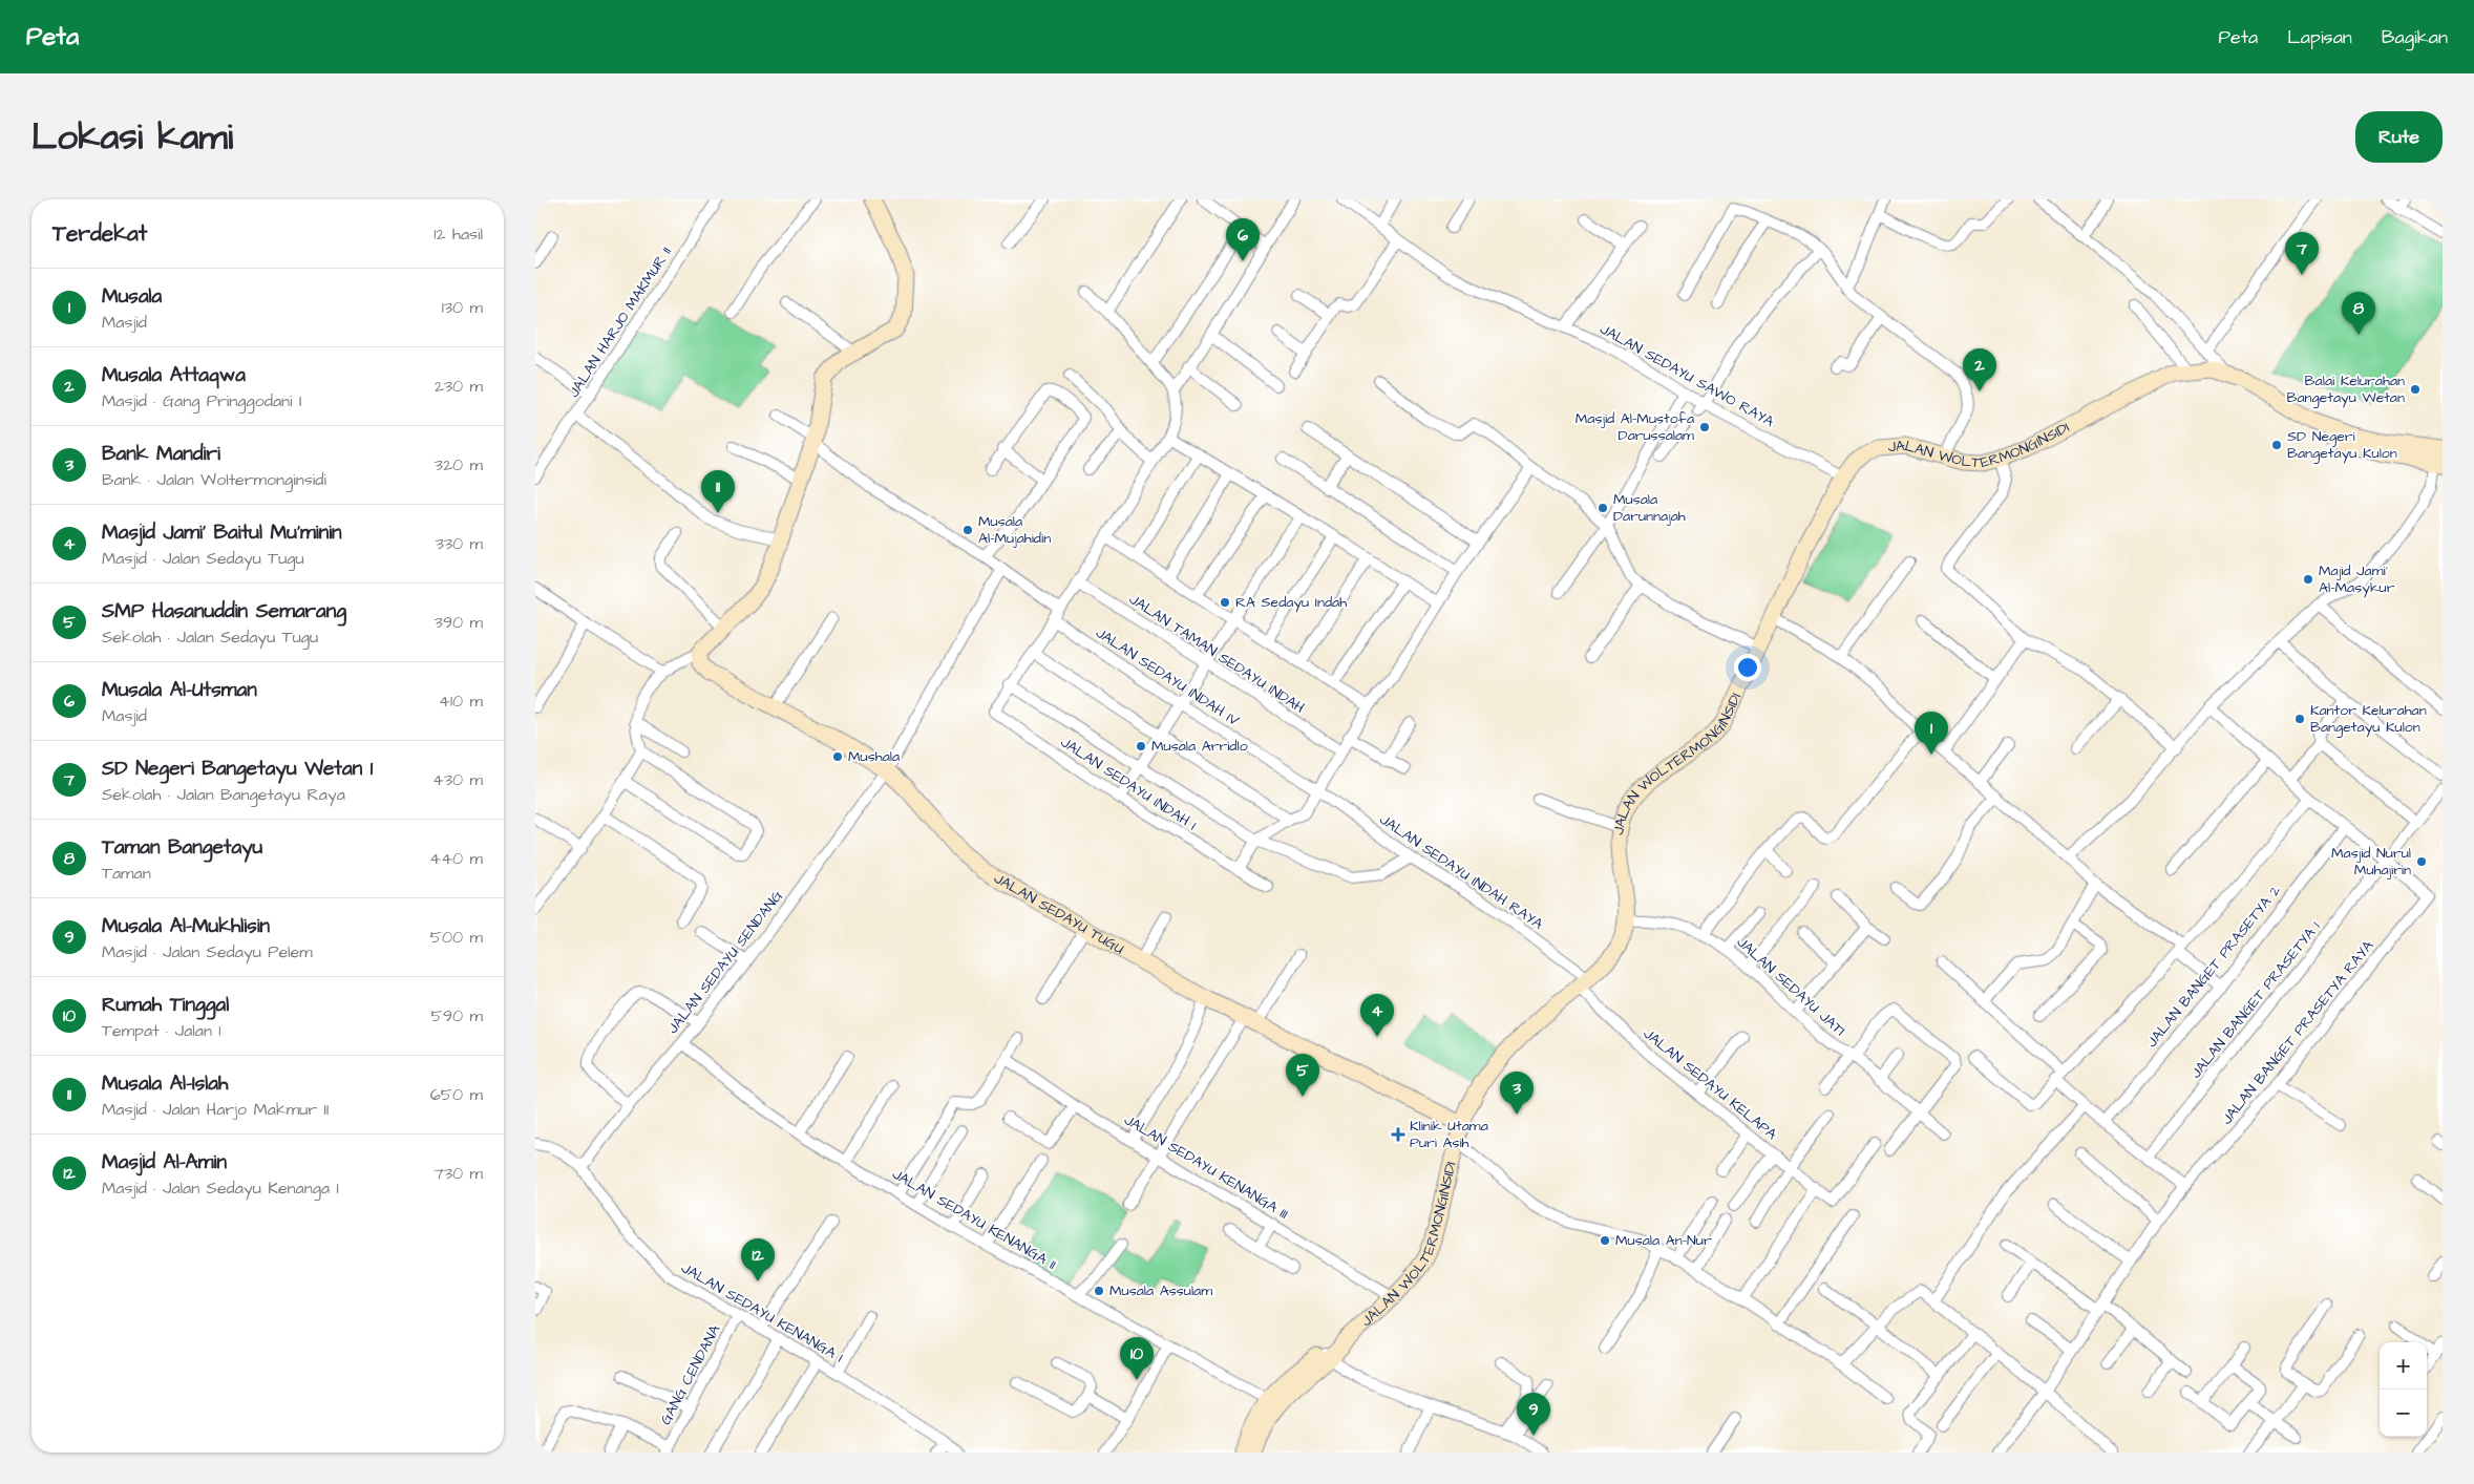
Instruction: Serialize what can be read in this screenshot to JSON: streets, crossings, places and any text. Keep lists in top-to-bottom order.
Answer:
{
  "streets": {
    "main road": ["JALAN WOLTERMONGINSIDI", "JALAN SEDAYU TUGU"],
    "street": [
      "JALAN HARJO MAKMUR II",
      "JALAN SEDAYU SAWO RAYA",
      "JALAN TAMAN SEDAYU INDAH",
      "JALAN SEDAYU INDAH IV",
      "JALAN SEDAYU INDAH I",
      "JALAN SEDAYU INDAH RAYA",
      "JALAN SEDAYU SENDANG",
      "JALAN BANGET PRASETYA 2",
      "JALAN SEDAYU JATI",
      "JALAN BANGET PRASETYA 1",
      "JALAN BANGET PRASETYA RAYA",
      "JALAN SEDAYU KELAPA",
      "JALAN SEDAYU KENANGA III",
      "JALAN SEDAYU KENANGA II",
      "JALAN SEDAYU KENANGA I",
      "GANG CENDANA"
    ]
  },
  "crossings": [
    ["JALAN SEDAYU SAWO RAYA", "JALAN WOLTERMONGINSIDI"],
    ["JALAN WOLTERMONGINSIDI", "JALAN SEDAYU INDAH RAYA"],
    ["JALAN WOLTERMONGINSIDI", "JALAN SEDAYU TUGU"],
    ["JALAN WOLTERMONGINSIDI", "JALAN SEDAYU JATI"],
    ["JALAN WOLTERMONGINSIDI", "JALAN SEDAYU KELAPA"],
    ["JALAN WOLTERMONGINSIDI", "JALAN SEDAYU KENANGA III"],
    ["JALAN WOLTERMONGINSIDI", "JALAN SEDAYU KENANGA II"],
    ["JALAN SEDAYU INDAH IV", "JALAN SEDAYU INDAH RAYA"],
    ["JALAN SEDAYU INDAH RAYA", "JALAN SEDAYU KELAPA"],
    ["JALAN SEDAYU TUGU", "JALAN SEDAYU SENDANG"],
    ["JALAN SEDAYU SENDANG", "JALAN SEDAYU KENANGA II"],
    ["JALAN SEDAYU SENDANG", "JALAN SEDAYU KENANGA I"],
    ["JALAN BANGET PRASETYA 1", "JALAN BANGET PRASETYA RAYA"],
    ["JALAN SEDAYU KENANGA I", "GANG CENDANA"]
  ],
  "places": {
    "other": [
      "Balai Kelurahan Bangetayu Wetan",
      "Masjid Al-Mustofa Darussalam",
      "SD Negeri Bangetayu Kulon",
      "Musala Darunnajah",
      "Musala Al-Mujahidin",
      "Majid Jami' Al-Masykur",
      "RA Sedayu Indah",
      "Kantor Kelurahan Bangetayu Kulon",
      "Musala Arridlo",
      "Mushala",
      "Masjid Nurul Muhajirin",
      "Musala An-Nur",
      "Musala Assulam"
    ],
    "health": ["Klinik Utama Puri Asih"]
  },
  "page": {
    "header": "Peta",
    "nav": ["Peta", "Lapisan", "Bagikan"],
    "title": "Lokasi kami",
    "buttons": "Rute",
    "heading": ["Terdekat", "12 hasil"],
    "pins": [
      "6",
      "7",
      "8",
      "2",
      "11",
      "1",
      "4",
      "5",
      "3",
      "12",
      "10",
      "9"
    ],
    "list": [
      {
        "mark": "1",
        "name": "Musala",
        "note": "Masjid",
        "value": "130 m"
      },
      {
        "mark": "2",
        "name": "Musala Attaqwa",
        "note": "Masjid · Gang Pringgodani I",
        "value": "230 m"
      },
      {
        "mark": "3",
        "name": "Bank Mandiri",
        "note": "Bank · Jalan Woltermonginsidi",
        "value": "320 m"
      },
      {
        "mark": "4",
        "name": "Masjid Jami' Baitul Mu'minin",
        "note": "Masjid · Jalan Sedayu Tugu",
        "value": "330 m"
      },
      {
        "mark": "5",
        "name": "SMP Hasanuddin Semarang",
        "note": "Sekolah · Jalan Sedayu Tugu",
        "value": "390 m"
      },
      {
        "mark": "6",
        "name": "Musala Al-Utsman",
        "note": "Masjid",
        "value": "410 m"
      },
      {
        "mark": "7",
        "name": "SD Negeri Bangetayu Wetan 1",
        "note": "Sekolah · Jalan Bangetayu Raya",
        "value": "430 m"
      },
      {
        "mark": "8",
        "name": "Taman Bangetayu",
        "note": "Taman",
        "value": "440 m"
      },
      {
        "mark": "9",
        "name": "Musala Al-Mukhlisin",
        "note": "Masjid · Jalan Sedayu Pelem",
        "value": "500 m"
      },
      {
        "mark": "10",
        "name": "Rumah Tinggal",
        "note": "Tempat · Jalan 1",
        "value": "590 m"
      },
      {
        "mark": "11",
        "name": "Musala Al-Islah",
        "note": "Masjid · Jalan Harjo Makmur II",
        "value": "650 m"
      },
      {
        "mark": "12",
        "name": "Masjid Al-Amin",
        "note": "Masjid · Jalan Sedayu Kenanga I",
        "value": "730 m"
      }
    ],
    "map_buttons": ["+", "−"]
  }
}
